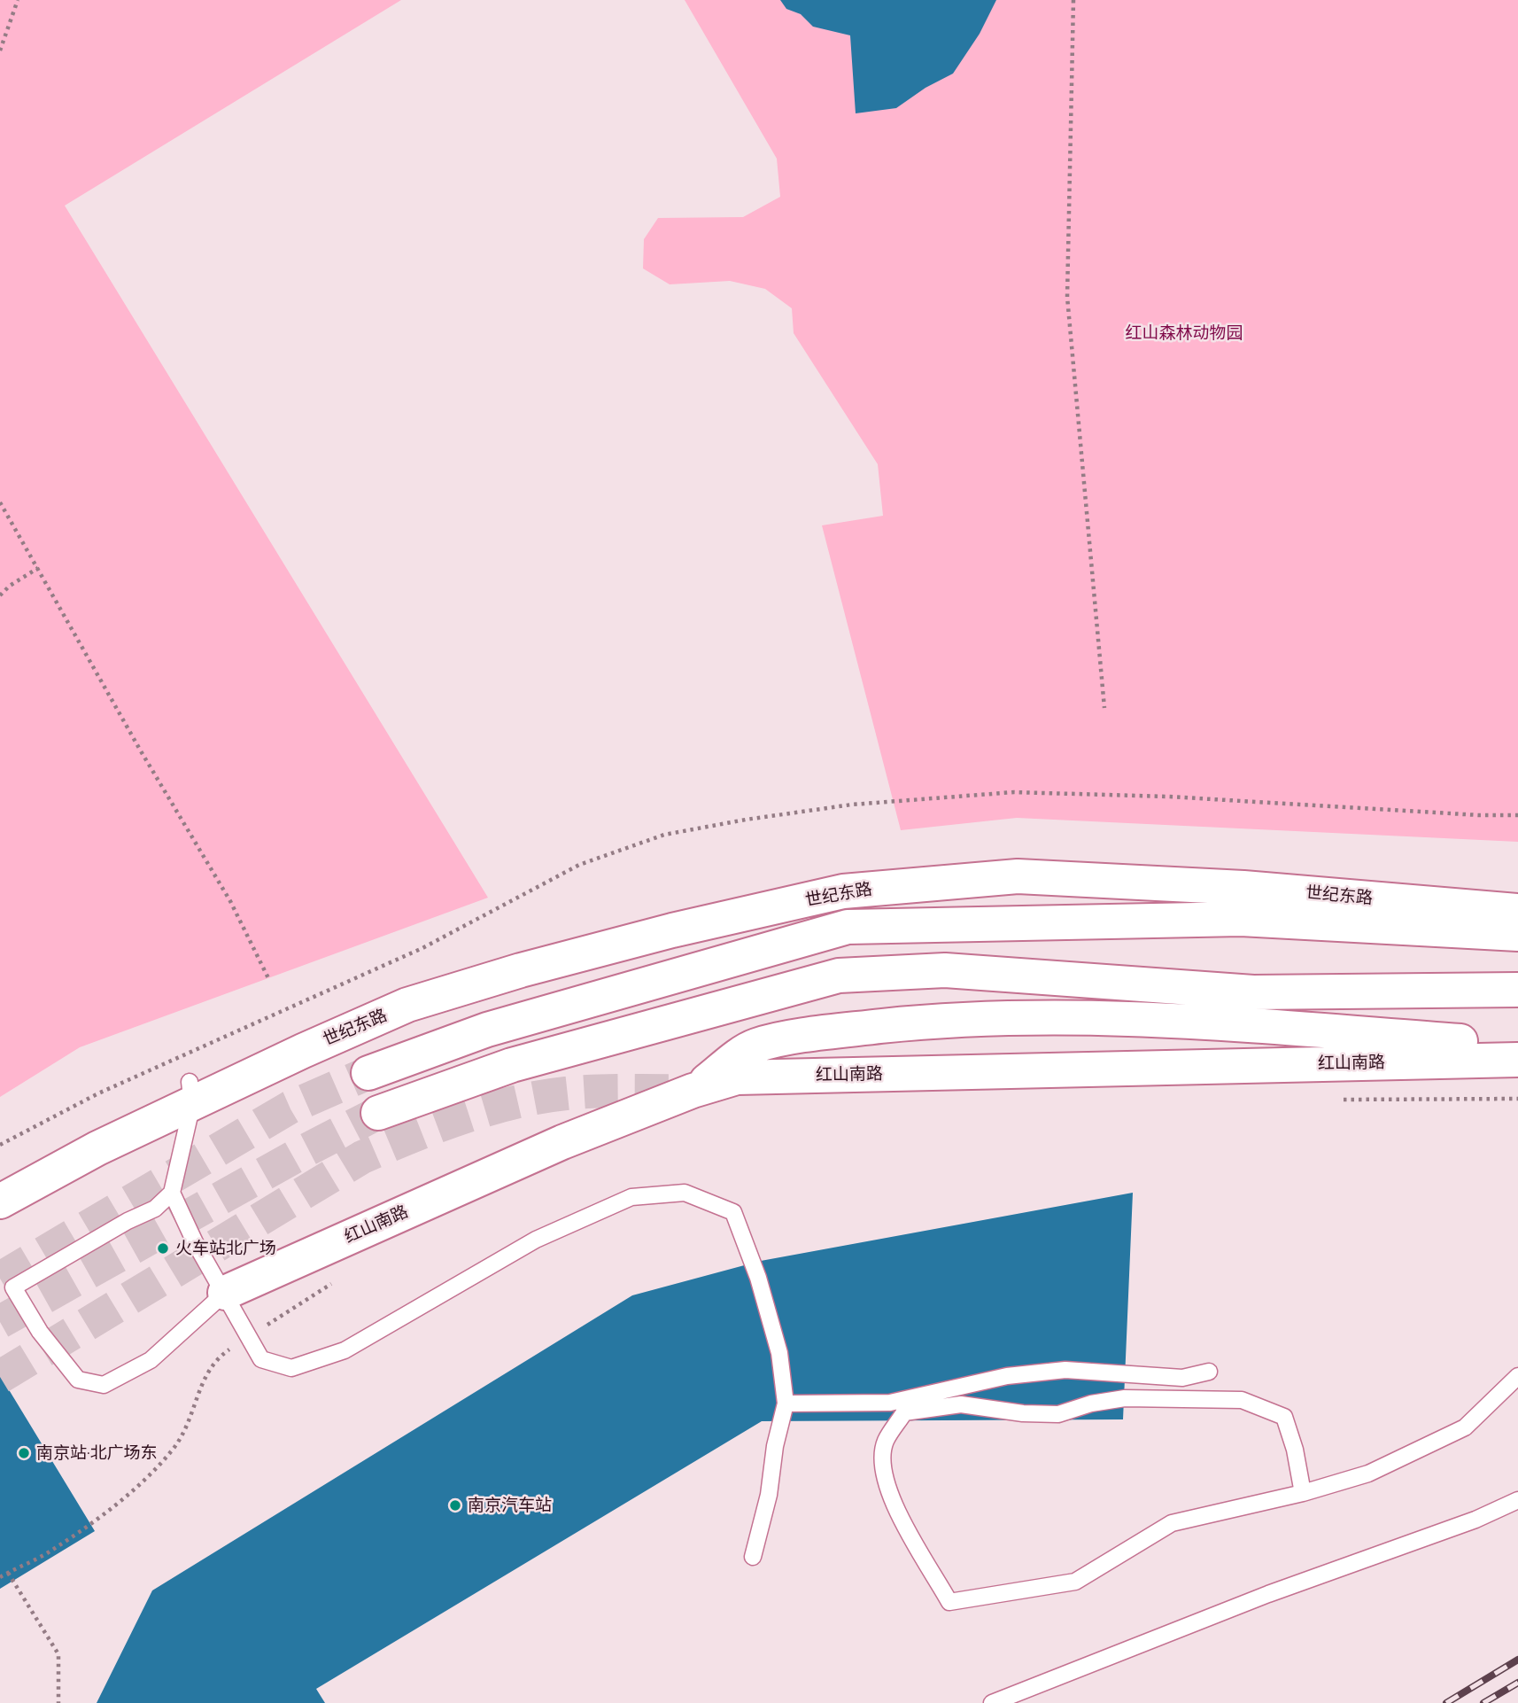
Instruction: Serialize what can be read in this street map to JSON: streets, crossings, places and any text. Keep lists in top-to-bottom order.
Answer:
{
  "streets": {
    "main road": ["世纪东路", "红山南路"]
  },
  "parks": ["红山森林动物园"],
  "places": ["火车站北广场", "南京站·北广场东", "南京汽车站"]
}
